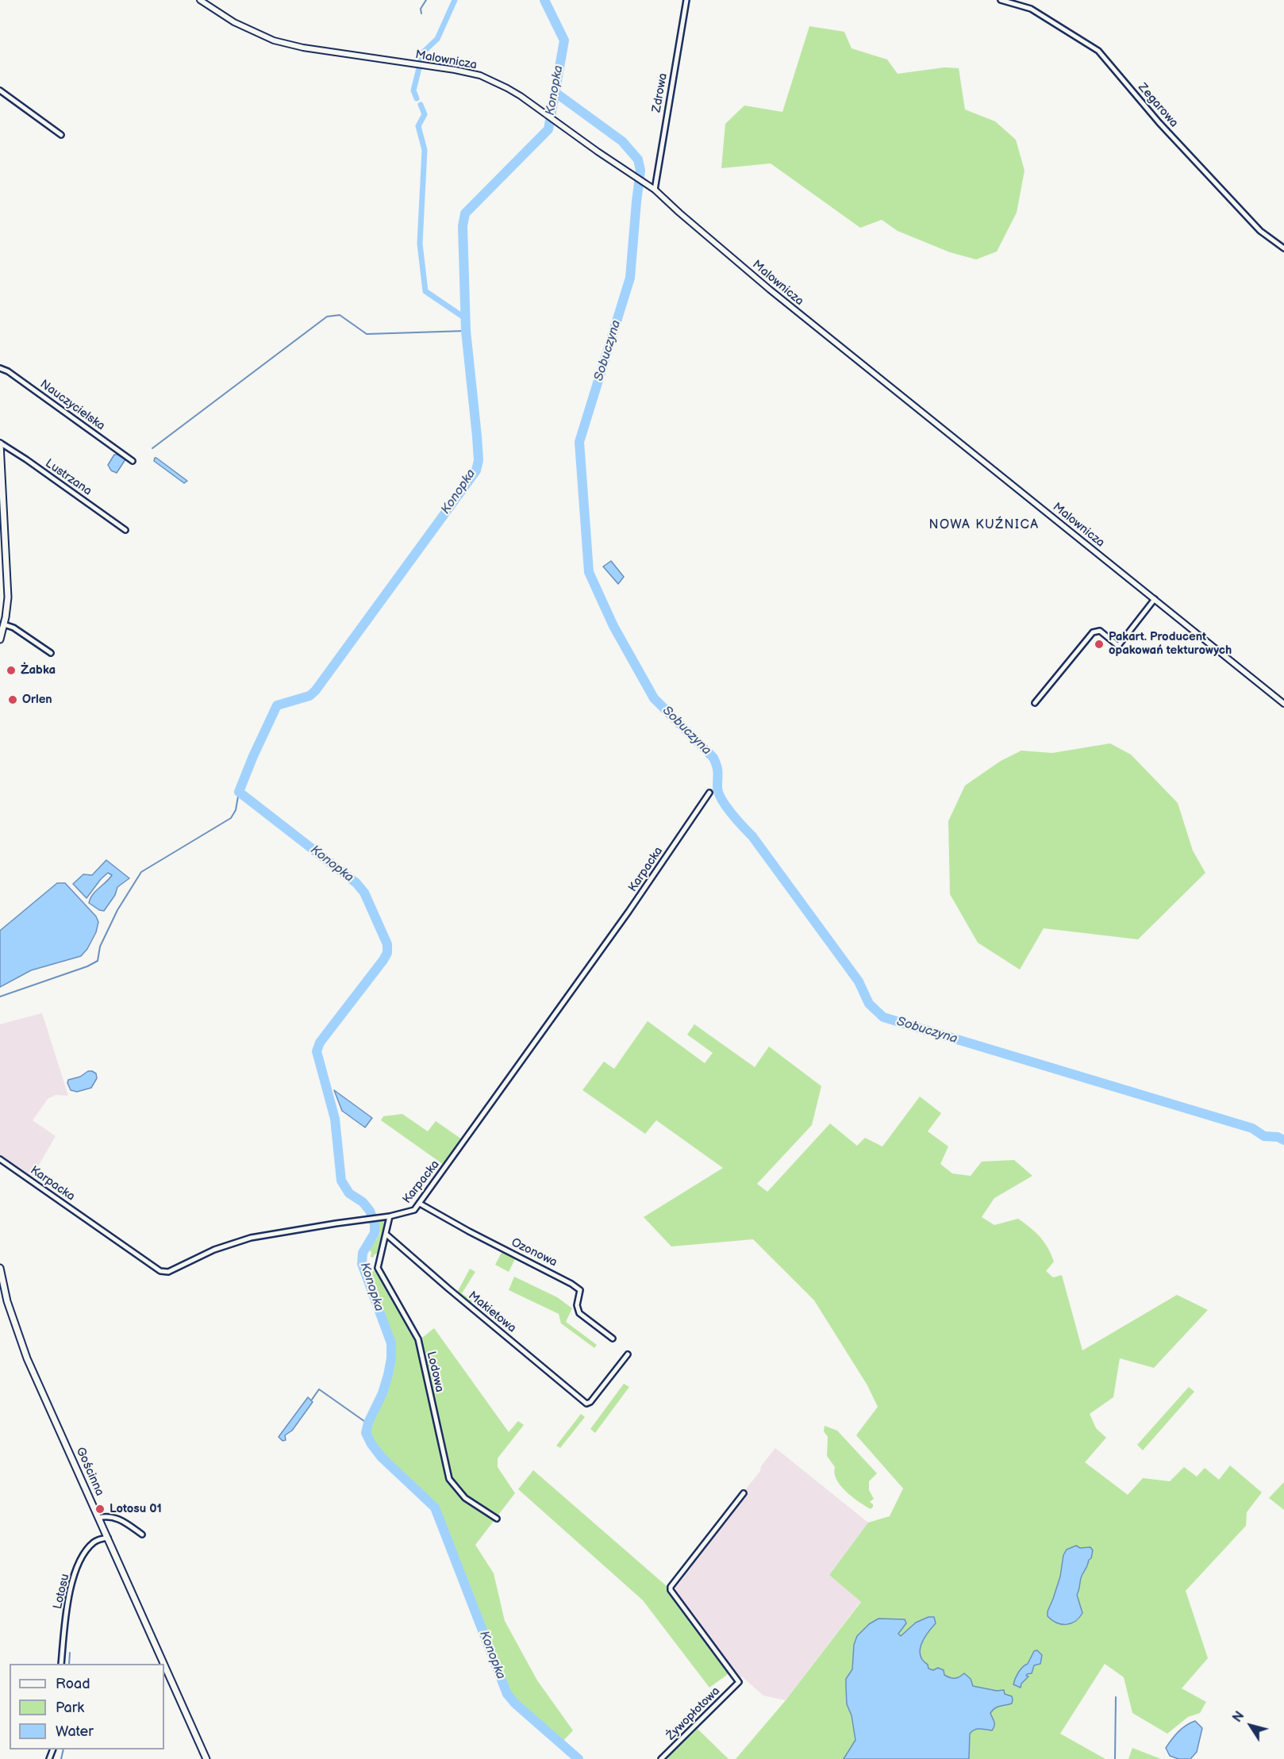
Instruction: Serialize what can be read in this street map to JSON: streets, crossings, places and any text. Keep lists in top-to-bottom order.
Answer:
{
  "streets": {
    "main road": ["Gościnna"],
    "street": [
      "Malownicza",
      "Zdrowa",
      "Zegarowa",
      "Nauczycielska",
      "Lustrzana",
      "Karpacka",
      "Ozonowa",
      "Makietowa",
      "Lodowa",
      "Lotosu",
      "Żywopłotowa"
    ]
  },
  "crossings": [
    ["Malownicza", "Zdrowa"],
    ["Karpacka", "Ozonowa"],
    ["Karpacka", "Lodowa"],
    ["Makietowa", "Lodowa"],
    ["Gościnna", "Lotosu"]
  ],
  "districts": ["NOWA KUŹNICA"],
  "water": ["Konopka", "Sobuczyna"],
  "places": [
    "Pakart. Producent opakowań tekturowych",
    "Żabka",
    "Orlen",
    "Lotosu 01"
  ],
  "legend": ["Road", "Park", "Water"],
  "north": "top left"
}
